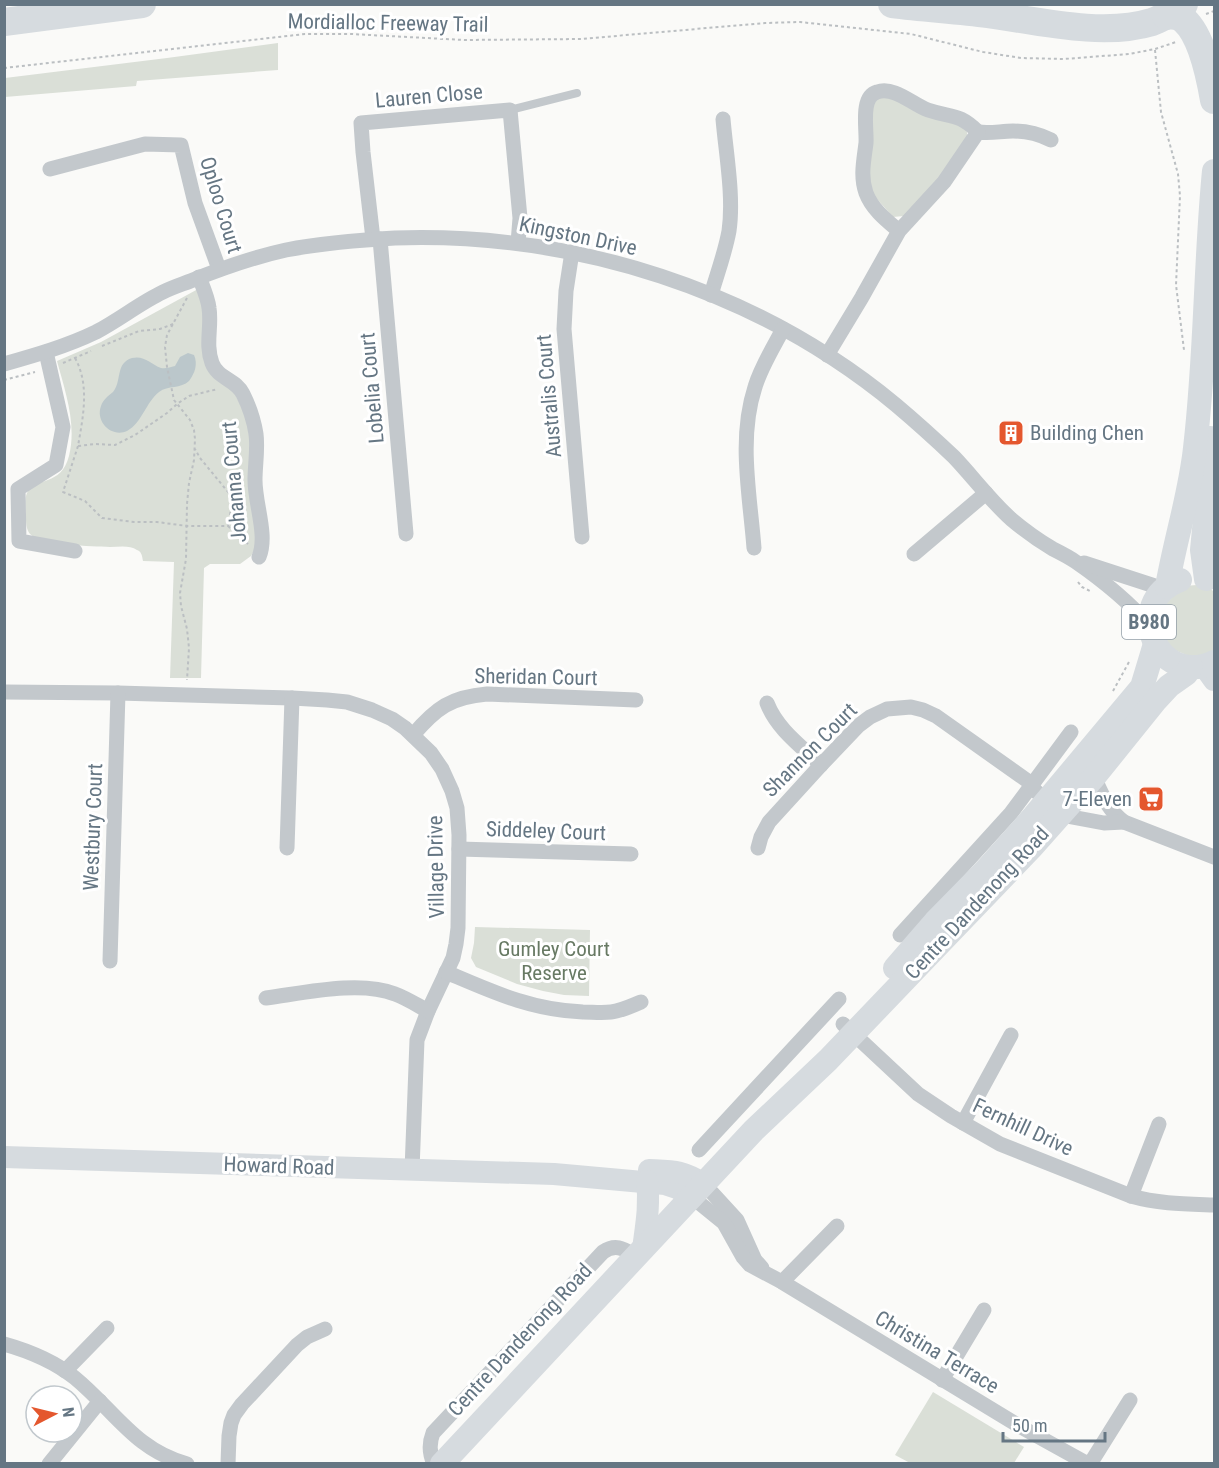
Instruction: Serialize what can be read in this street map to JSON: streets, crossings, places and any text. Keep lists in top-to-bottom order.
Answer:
{
  "streets": {
    "main road": ["B980", "Centre Dandenong Road", "Howard Road"],
    "street": [
      "Lauren Close",
      "Oploo Court",
      "Kingston Drive",
      "Lobelia Court",
      "Australis Court",
      "Johanna Court",
      "Sheridan Court",
      "Shannon Court",
      "Westbury Court",
      "Siddeley Court",
      "Village Drive",
      "Fernhill Drive",
      "Christina Terrace"
    ],
    "path": ["Mordialloc Freeway Trail"]
  },
  "crossings": [
    ["Lauren Close", "Kingston Drive"],
    ["Lauren Close", "Lobelia Court"],
    ["Oploo Court", "Kingston Drive"],
    ["Kingston Drive", "Lobelia Court"],
    ["Kingston Drive", "Australis Court"],
    ["Kingston Drive", "Johanna Court"],
    ["Kingston Drive", "B980"],
    ["Kingston Drive", "Centre Dandenong Road"],
    ["B980", "Centre Dandenong Road"],
    ["Sheridan Court", "Village Drive"],
    ["Shannon Court", "Centre Dandenong Road"],
    ["Westbury Court", "Village Drive"],
    ["Siddeley Court", "Village Drive"],
    ["Village Drive", "Howard Road"],
    ["Centre Dandenong Road", "Fernhill Drive"],
    ["Centre Dandenong Road", "Howard Road"],
    ["Centre Dandenong Road", "Christina Terrace"],
    ["Howard Road", "Christina Terrace"]
  ],
  "parks": ["Gumley Court Reserve"],
  "places": {
    "building": ["Building Chen"],
    "supermarket": ["7-Eleven"]
  },
  "scale_bar": "50 m",
  "north": "right"
}
